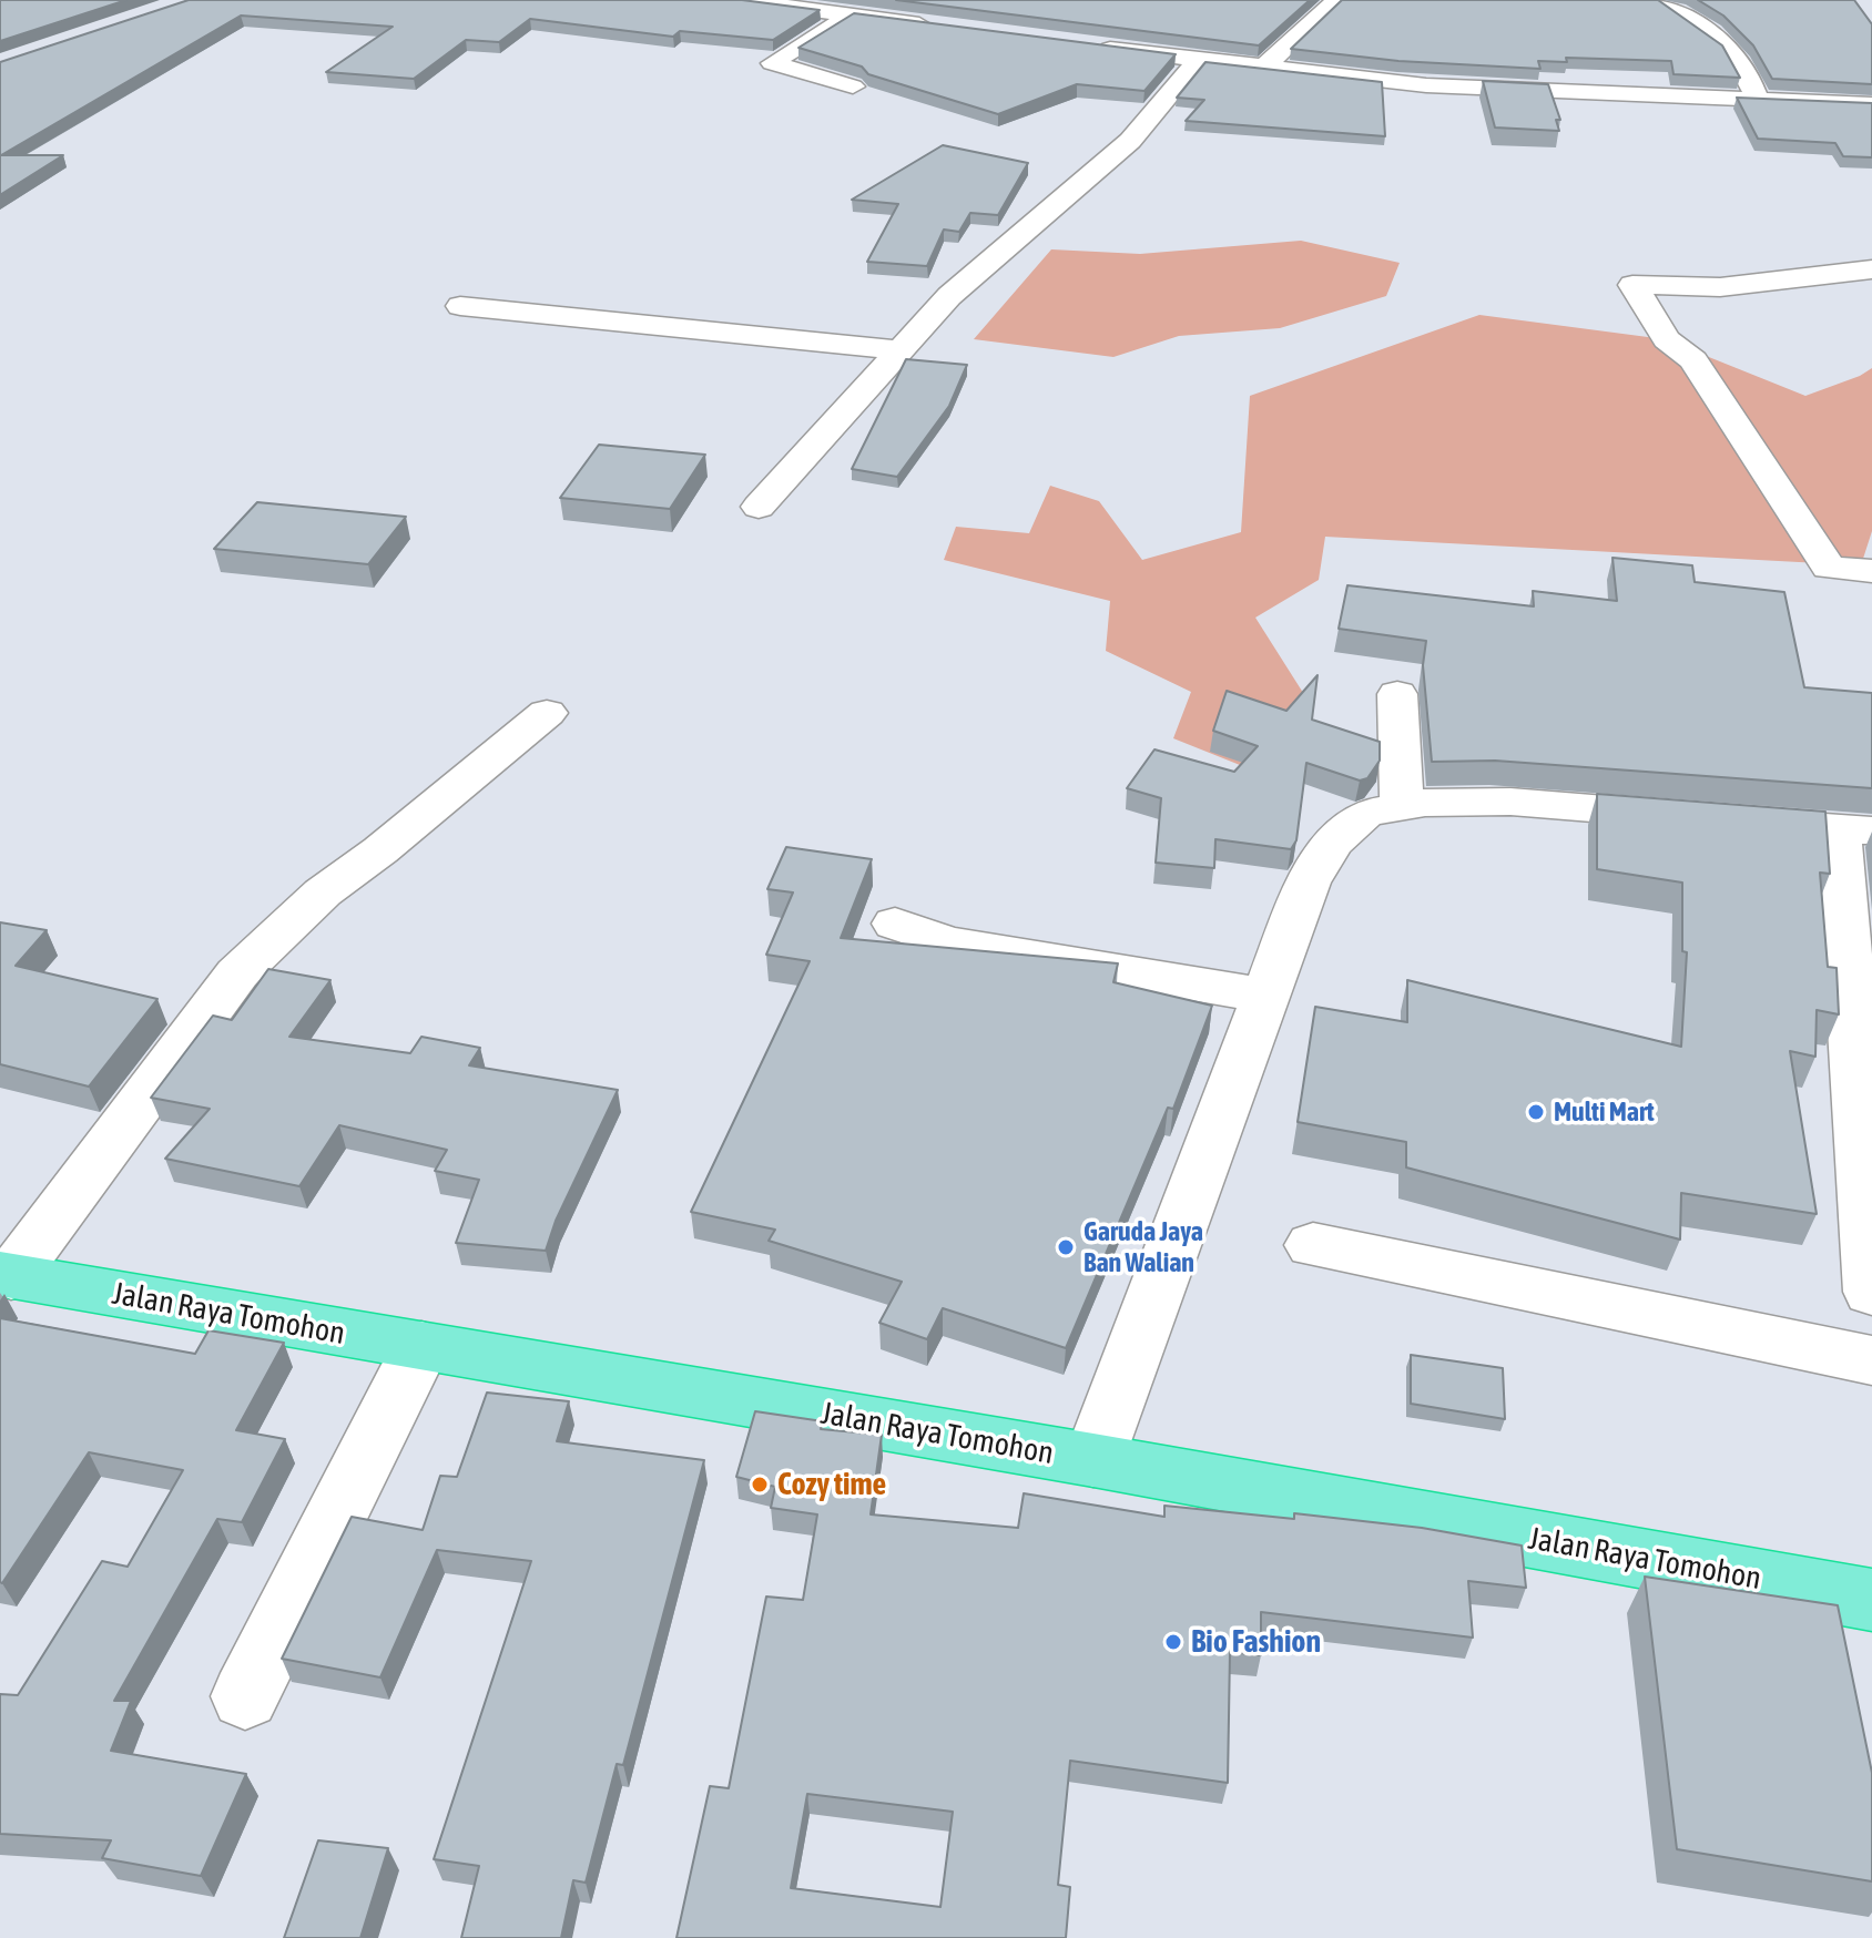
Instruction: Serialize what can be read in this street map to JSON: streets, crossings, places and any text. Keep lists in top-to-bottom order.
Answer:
{
  "streets": {
    "highway": ["Jalan Raya Tomohon"]
  },
  "places": [
    "Multi Mart",
    "Garuda Jaya Ban Walian",
    "Cozy time",
    "Bio Fashion"
  ]
}
